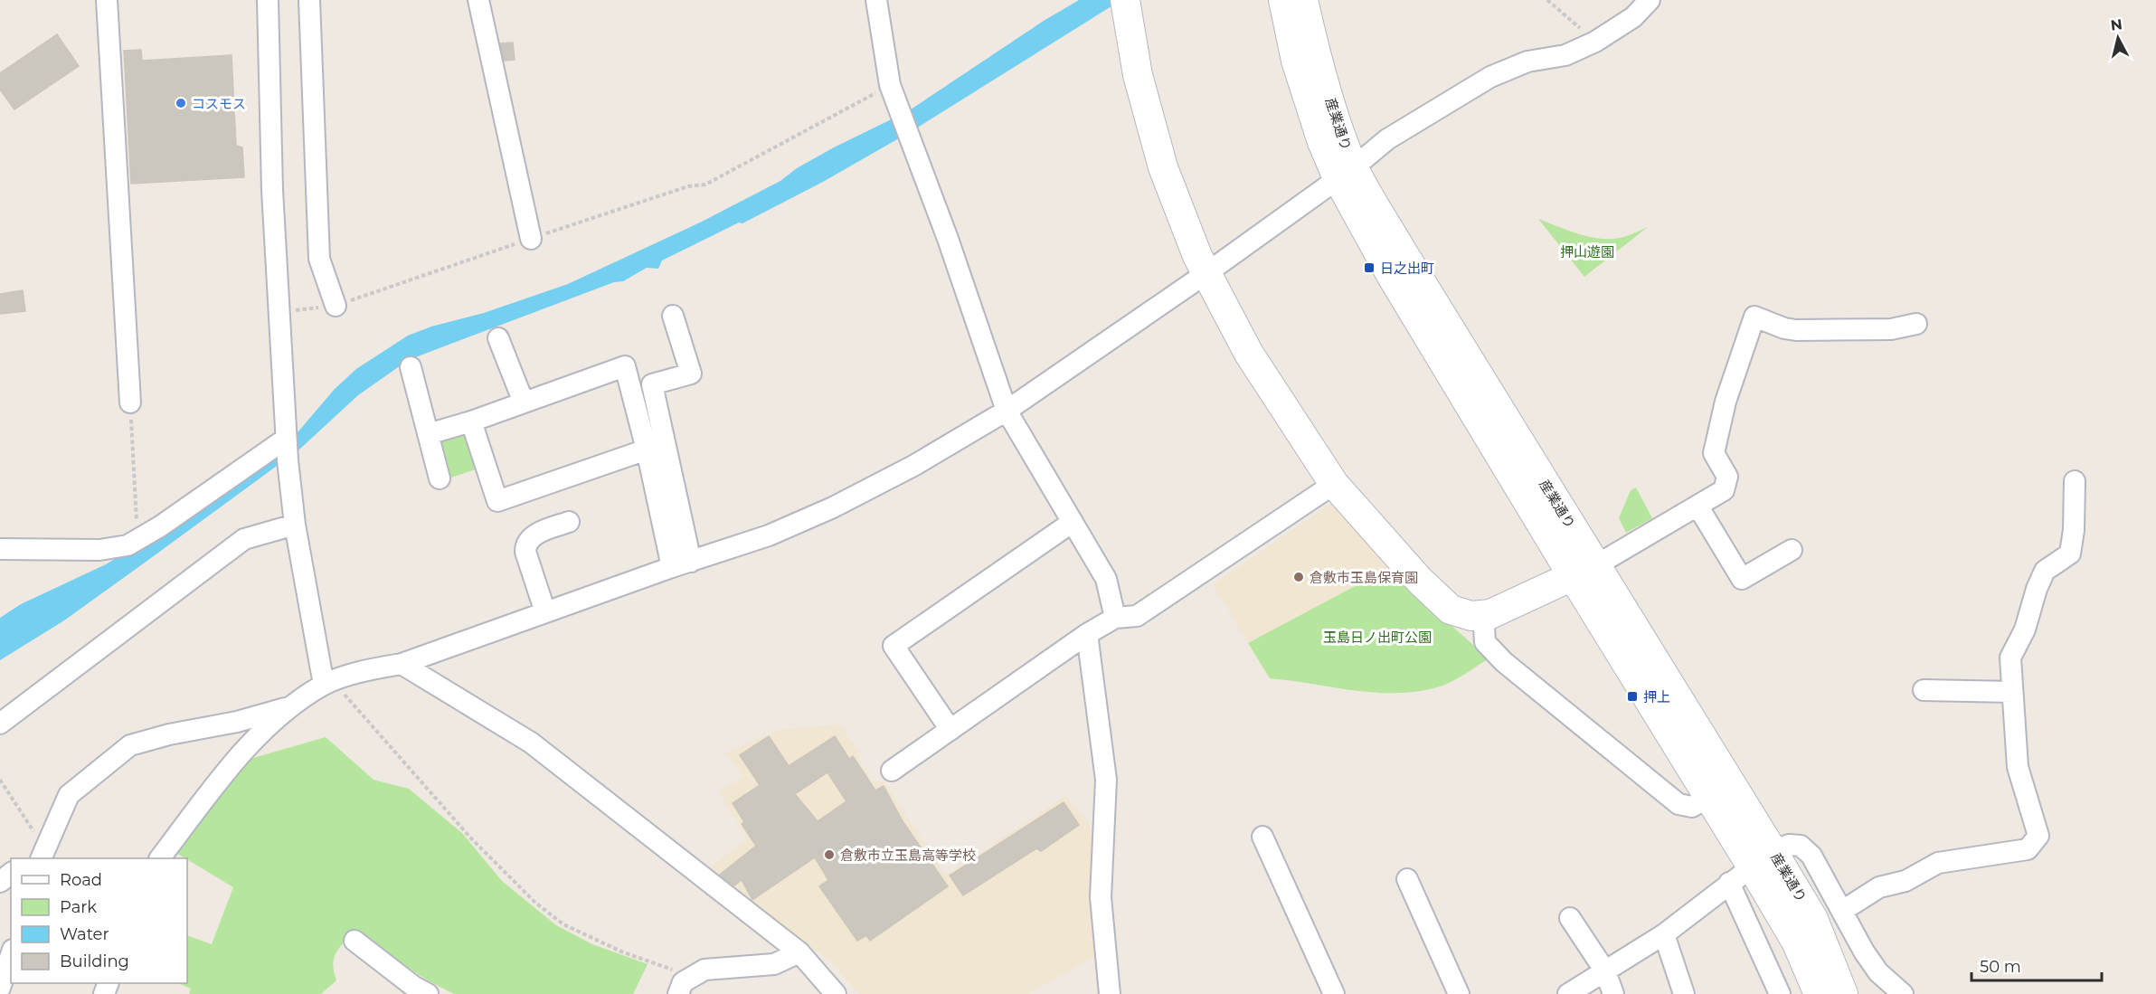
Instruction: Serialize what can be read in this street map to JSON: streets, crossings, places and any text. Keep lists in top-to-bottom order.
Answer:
{
  "streets": {
    "street": ["産業通り"]
  },
  "parks": ["押山遊園", "玉島日ノ出町公園"],
  "places": {
    "other": ["コスモス", "倉敷市玉島保育園", "倉敷市立玉島高等学校"],
    "transit": ["日之出町", "押上"]
  },
  "legend": [
    "Road",
    "Park",
    "Water",
    "Building"
  ],
  "scale_bar": "50 m",
  "north": "top"
}
